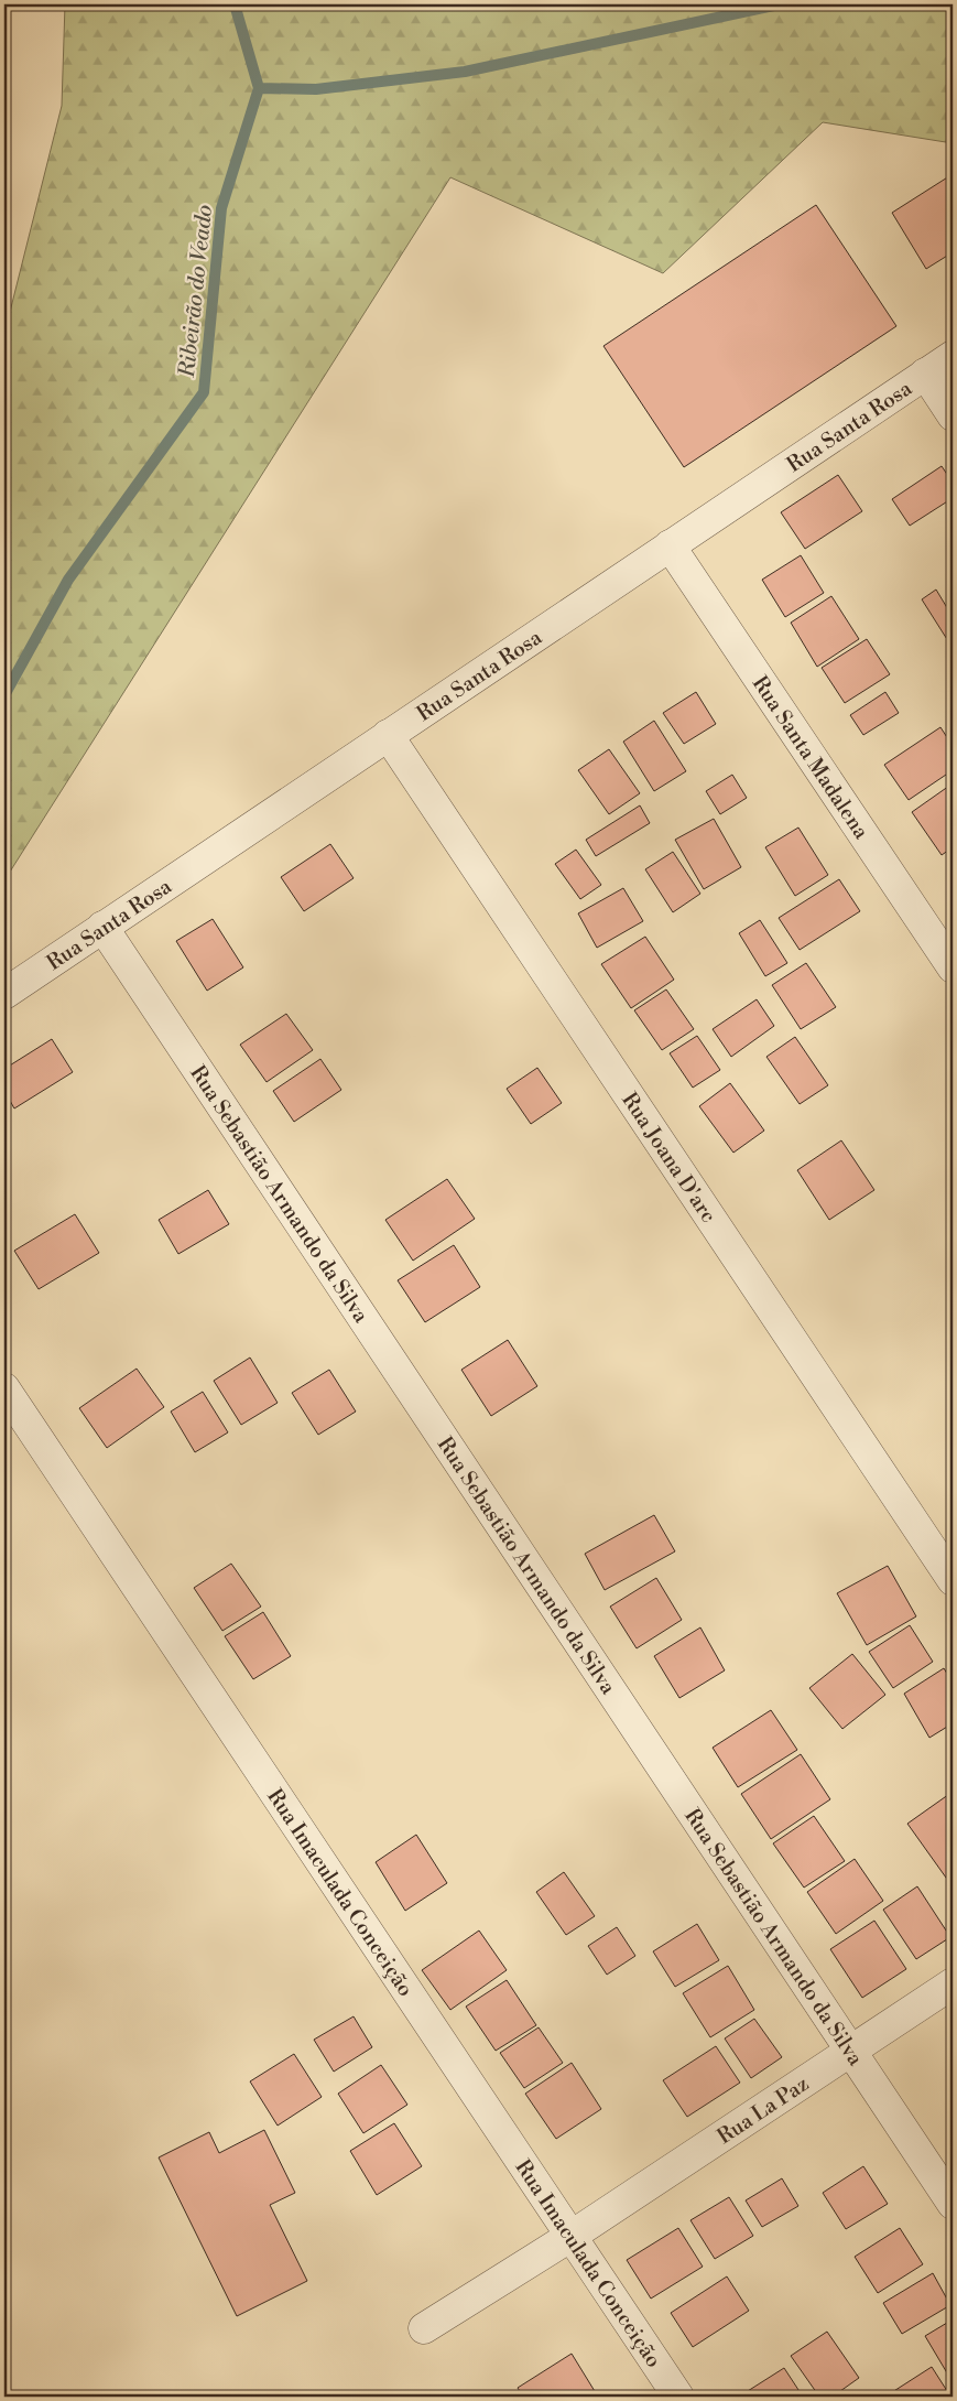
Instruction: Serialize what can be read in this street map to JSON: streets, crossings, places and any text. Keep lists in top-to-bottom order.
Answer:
{
  "streets": {
    "street": [
      "Rua Santa Rosa",
      "Rua Santa Madalena",
      "Rua Joana D'arc",
      "Rua Sebastião Armando da Silva",
      "Rua Imaculada Conceição",
      "Rua La Paz"
    ]
  },
  "crossings": [
    ["Rua Santa Rosa", "Rua Santa Madalena"],
    ["Rua Santa Rosa", "Rua Joana D'arc"],
    ["Rua Santa Rosa", "Rua Sebastião Armando da Silva"],
    ["Rua Sebastião Armando da Silva", "Rua La Paz"],
    ["Rua Imaculada Conceição", "Rua La Paz"]
  ],
  "water": ["Ribeirão do Veado"]
}
